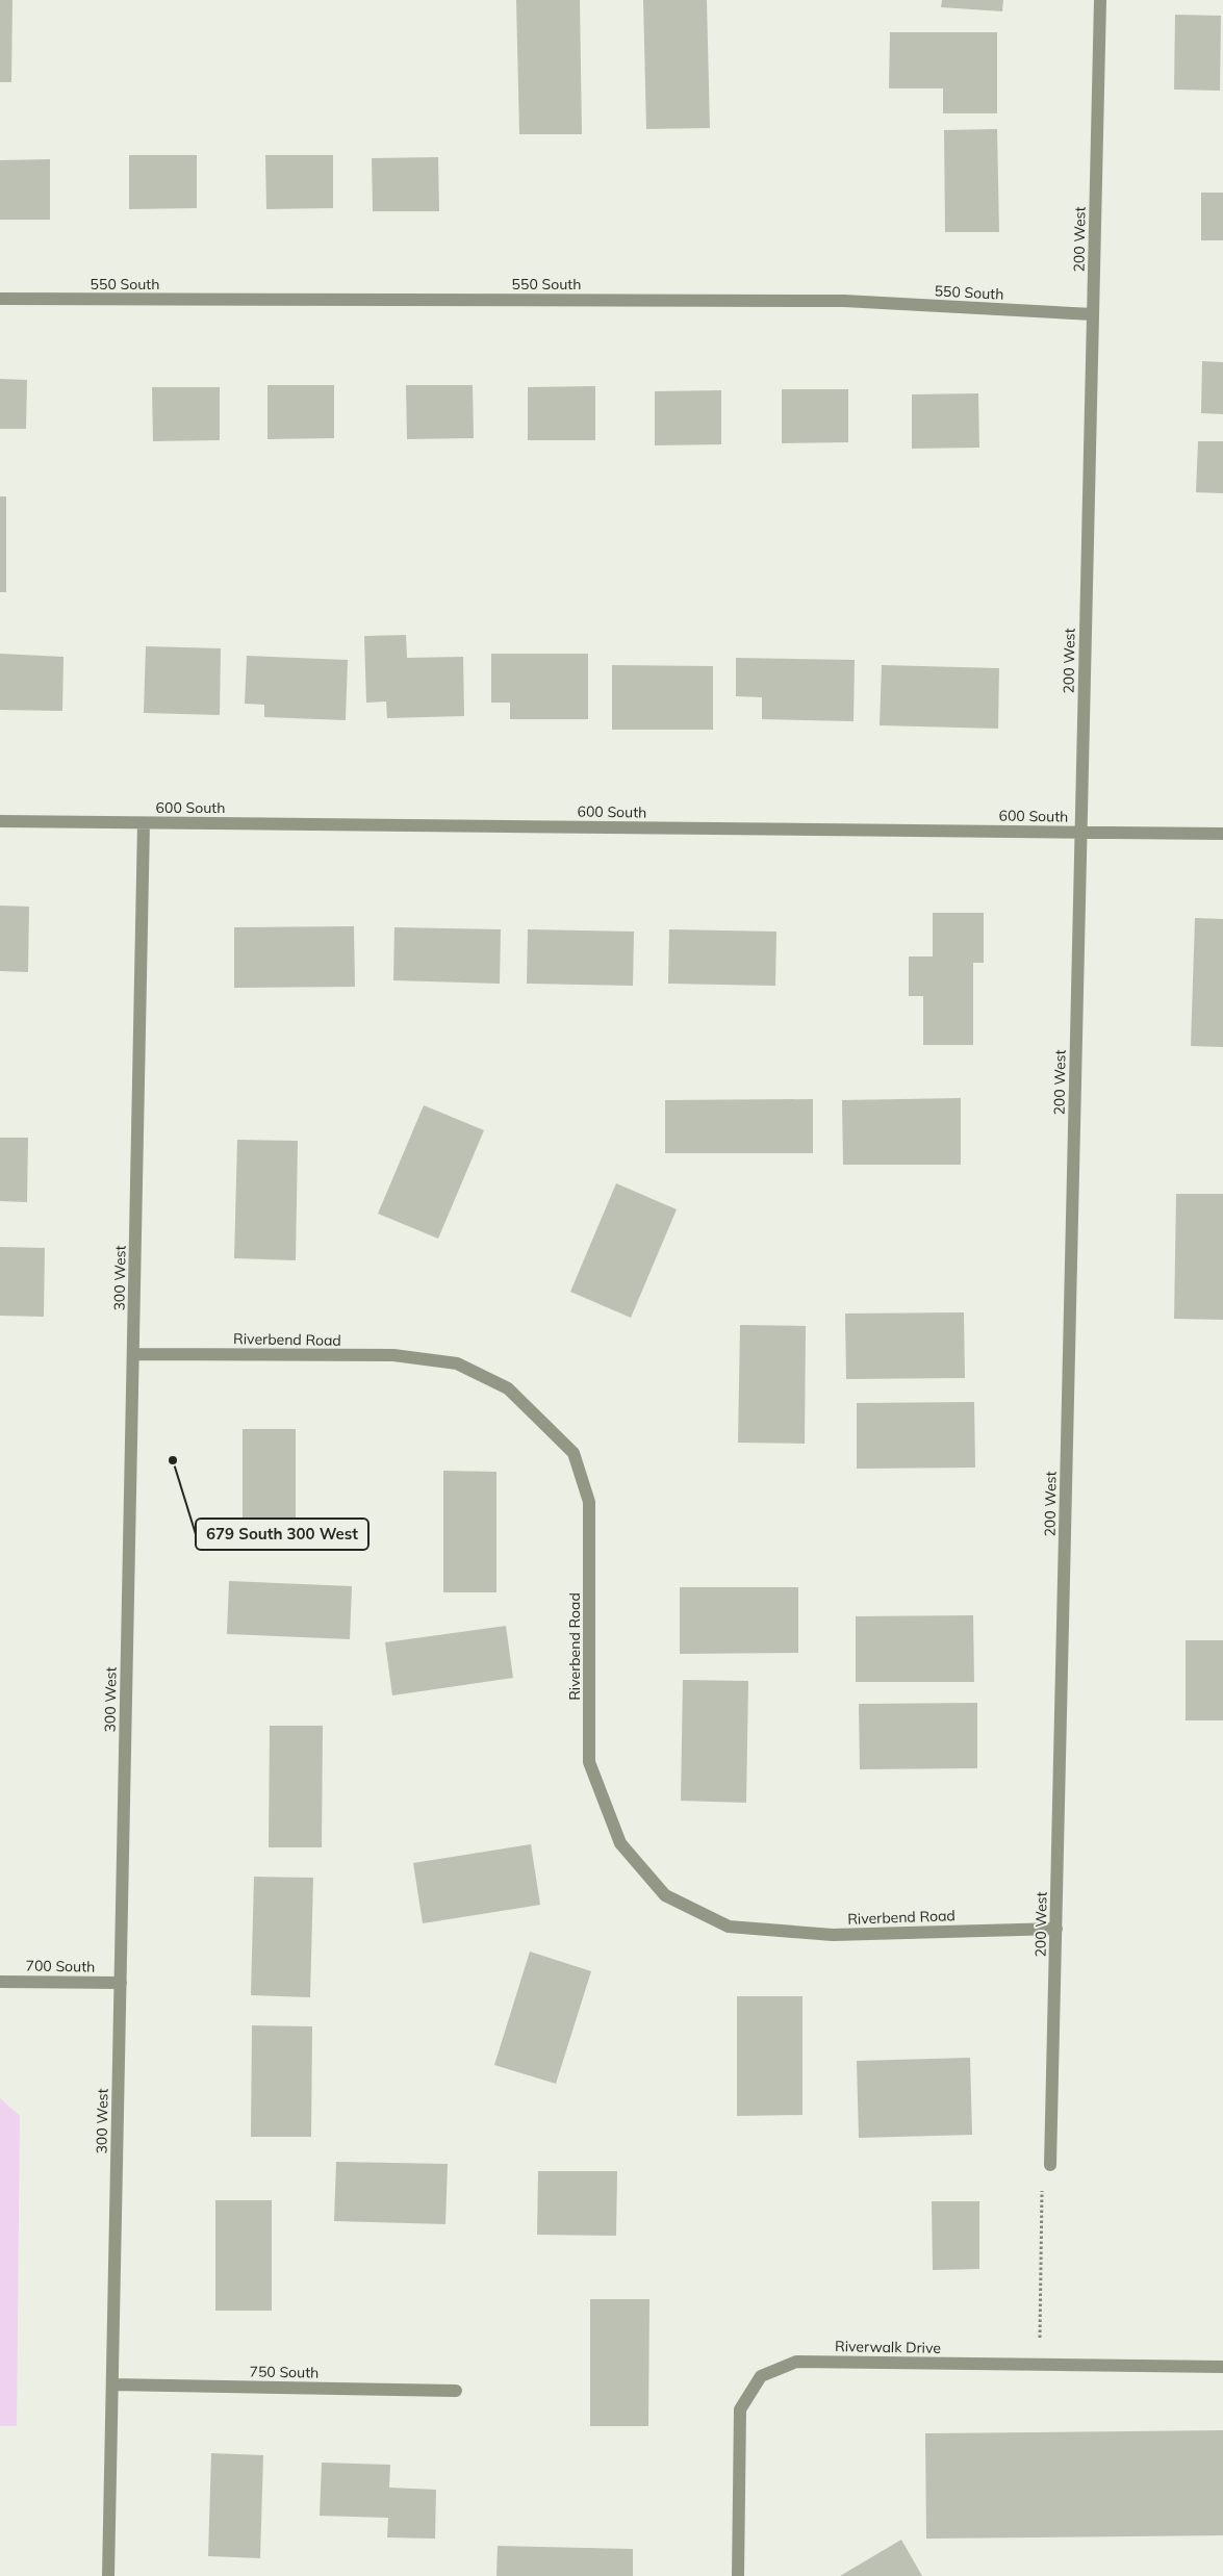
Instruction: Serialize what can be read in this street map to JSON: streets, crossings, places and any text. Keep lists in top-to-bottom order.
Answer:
{
  "streets": {
    "street": [
      "200 West",
      "550 South",
      "600 South",
      "300 West",
      "Riverbend Road",
      "700 South",
      "Riverwalk Drive",
      "750 South"
    ]
  },
  "crossings": [
    ["200 West", "550 South"],
    ["200 West", "600 South"],
    ["200 West", "Riverbend Road"],
    ["600 South", "300 West"],
    ["300 West", "Riverbend Road"],
    ["300 West", "700 South"],
    ["300 West", "750 South"]
  ],
  "places": ["679 South 300 West"]
}
